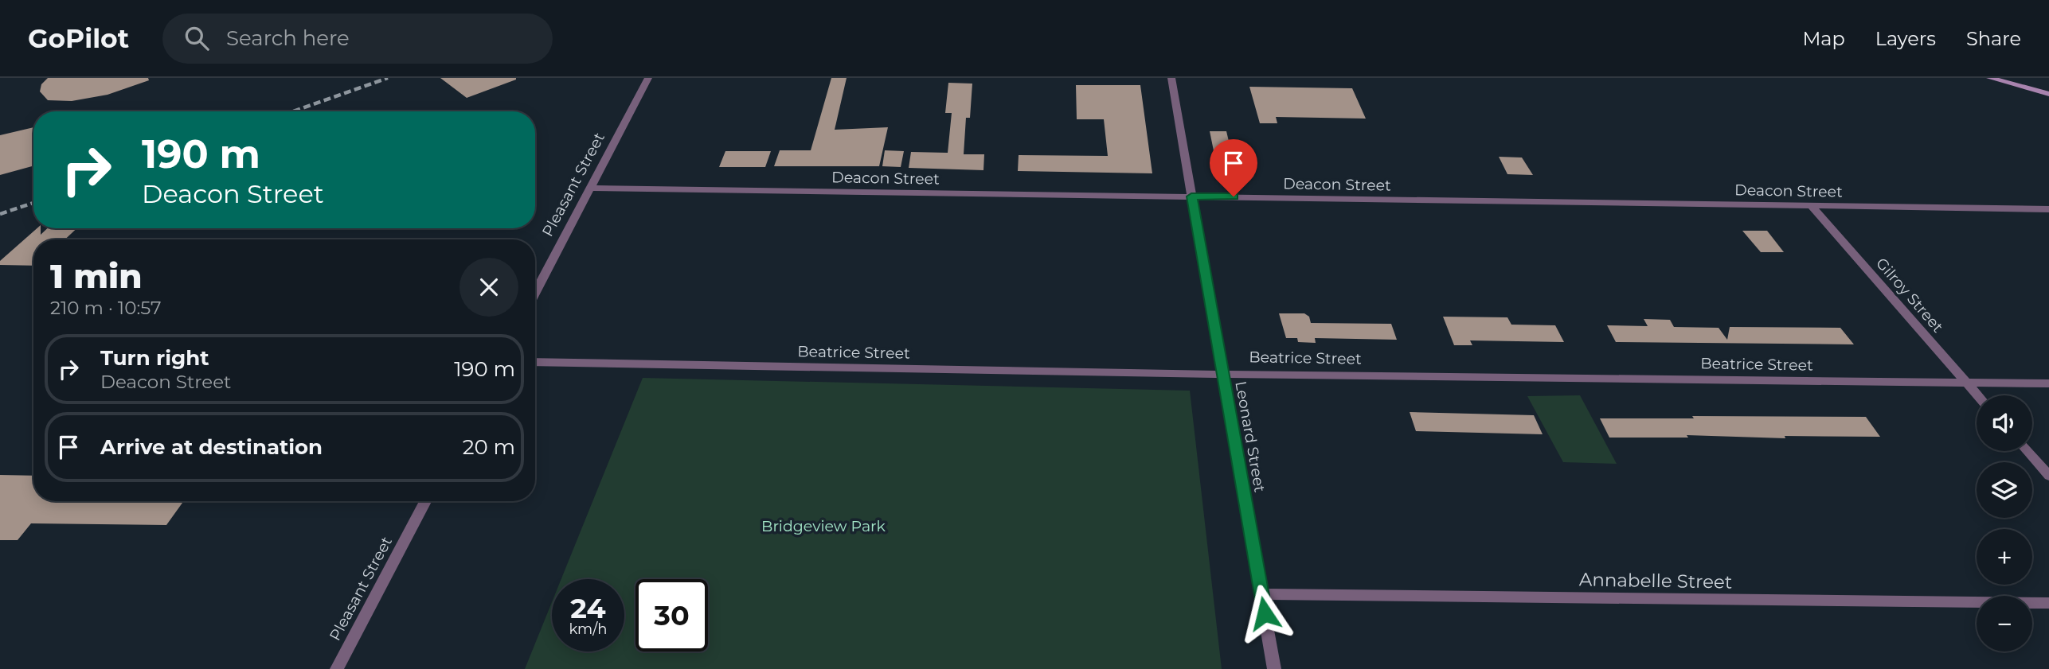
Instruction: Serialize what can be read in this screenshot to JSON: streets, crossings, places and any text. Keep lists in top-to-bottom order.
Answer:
{
  "streets": {
    "street": [
      "Deacon Street",
      "Pleasant Street",
      "Gilroy Street",
      "Beatrice Street",
      "Leonard Street",
      "Annabelle Street"
    ]
  },
  "crossings": [
    ["Deacon Street", "Pleasant Street"],
    ["Deacon Street", "Gilroy Street"],
    ["Deacon Street", "Leonard Street"],
    ["Gilroy Street", "Beatrice Street"],
    ["Beatrice Street", "Leonard Street"],
    ["Leonard Street", "Annabelle Street"]
  ],
  "parks": ["Bridgeview Park"],
  "page": {
    "header": "GoPilot",
    "search": "Search here",
    "nav": ["Map", "Layers", "Share"],
    "turn": ["190 m", "Deacon Street"],
    "heading": ["1 min", "210 m · 10:57"],
    "list": [
      {
        "name": "Turn right",
        "note": "Deacon Street",
        "value": "190 m"
      },
      {
        "name": "Arrive at destination",
        "value": "20 m"
      }
    ],
    "map_buttons": ["+", "−"],
    "speed": "24 km/h",
    "limit": "30"
  }
}
